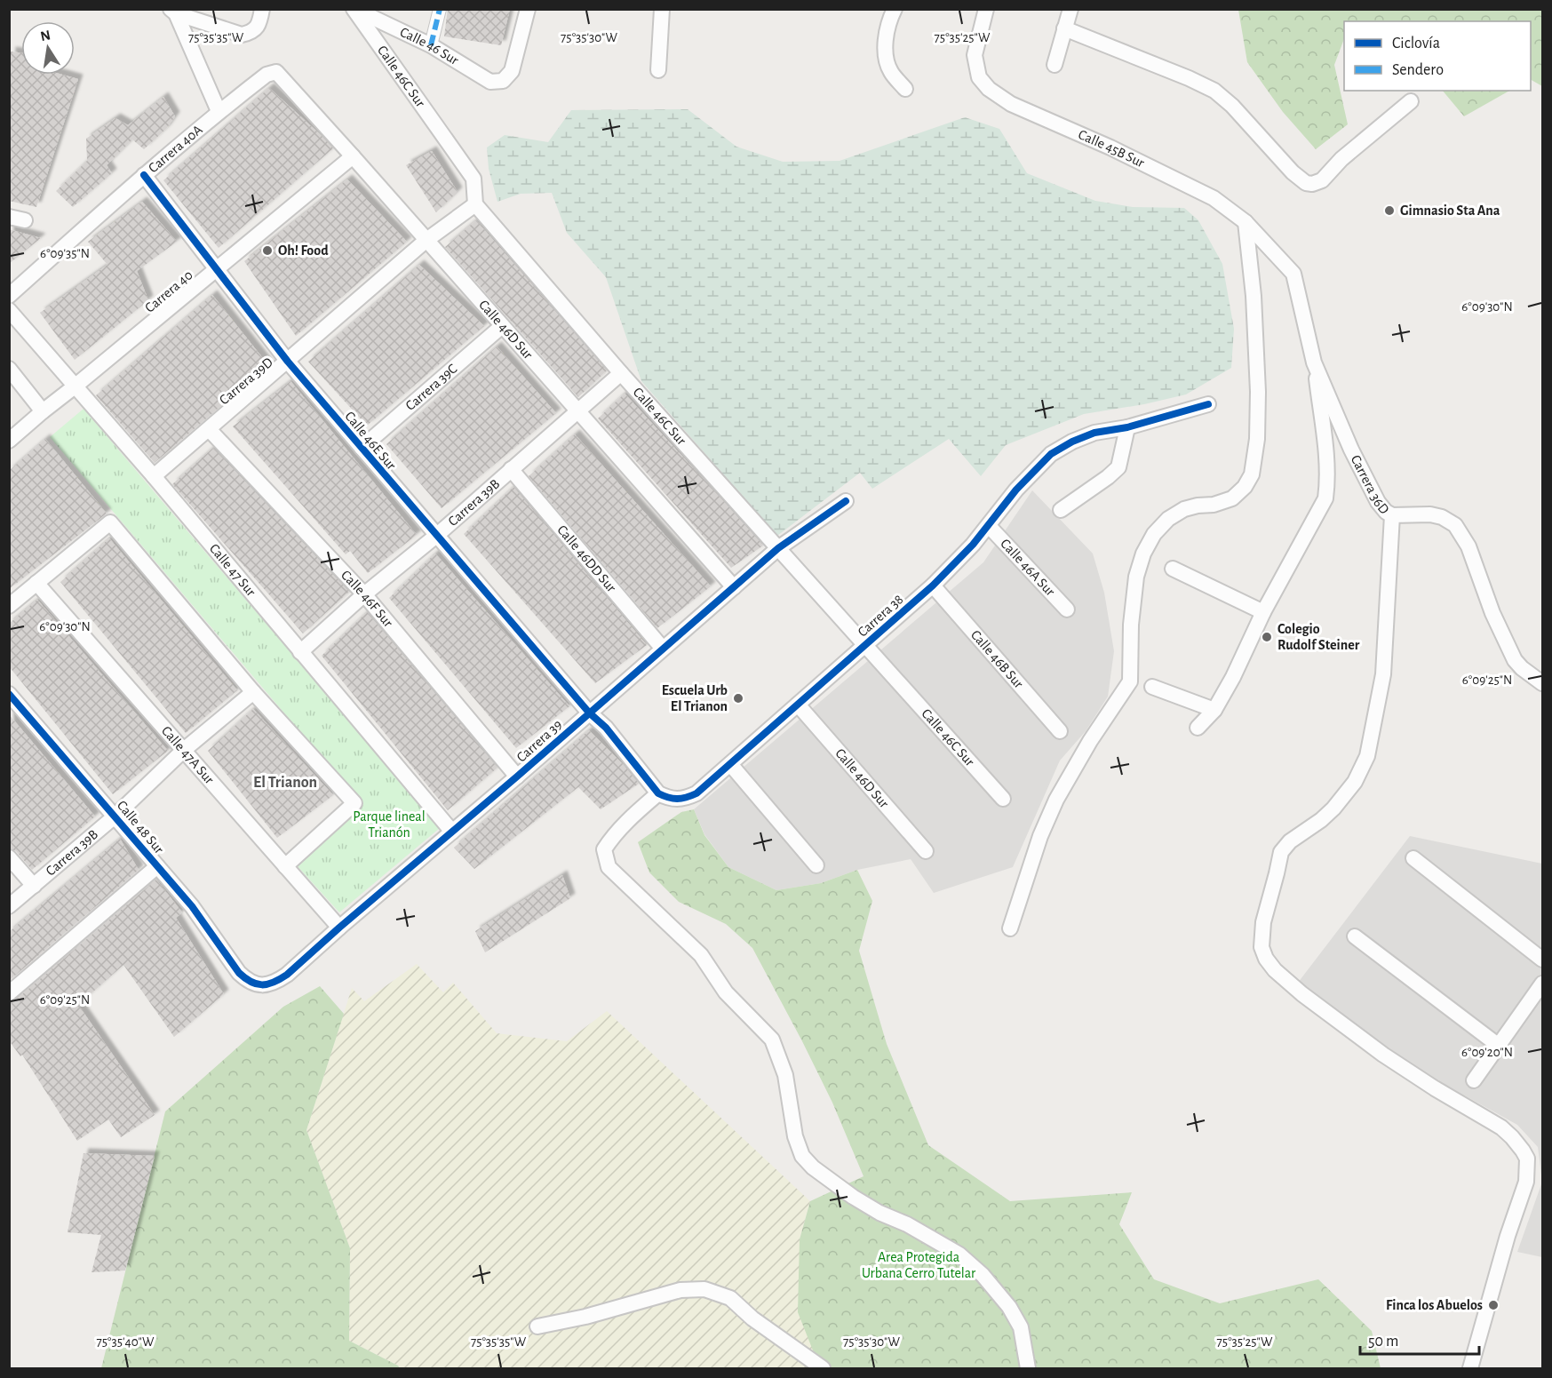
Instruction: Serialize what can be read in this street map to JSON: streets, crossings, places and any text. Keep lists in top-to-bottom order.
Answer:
{
  "streets": {
    "street": [
      "Calle 46 Sur",
      "Calle 46C Sur",
      "Carrera 40A",
      "Calle 45B Sur",
      "Carrera 40",
      "Calle 46D Sur",
      "Carrera 39D",
      "Carrera 39C",
      "Calle 46E Sur",
      "Carrera 36D",
      "Carrera 39B",
      "Calle 46DD Sur",
      "Calle 46A Sur",
      "Calle 47 Sur",
      "Calle 46F Sur",
      "Carrera 38",
      "Calle 46B Sur",
      "Carrera 39",
      "Calle 47A Sur",
      "Calle 48 Sur"
    ]
  },
  "crossings": [
    ["Calle 46 Sur", "Calle 46C Sur"],
    ["Calle 46C Sur", "Carrera 39D"],
    ["Calle 46C Sur", "Carrera 39B"],
    ["Calle 46C Sur", "Carrera 38"],
    ["Calle 46C Sur", "Carrera 39"],
    ["Carrera 40A", "Calle 46D Sur"],
    ["Carrera 40A", "Calle 46E Sur"],
    ["Calle 45B Sur", "Carrera 36D"],
    ["Carrera 40", "Calle 46D Sur"],
    ["Carrera 40", "Calle 46E Sur"],
    ["Carrera 40", "Calle 47 Sur"],
    ["Calle 46D Sur", "Carrera 39D"],
    ["Calle 46D Sur", "Carrera 39C"],
    ["Calle 46D Sur", "Carrera 39B"],
    ["Calle 46D Sur", "Carrera 38"],
    ["Calle 46D Sur", "Carrera 39"],
    ["Carrera 39D", "Calle 46E Sur"],
    ["Carrera 39D", "Calle 47 Sur"],
    ["Carrera 39D", "Calle 46F Sur"],
    ["Carrera 39C", "Calle 46E Sur"],
    ["Calle 46E Sur", "Carrera 39B"],
    ["Calle 46E Sur", "Carrera 39"],
    ["Carrera 39B", "Calle 46DD Sur"],
    ["Carrera 39B", "Calle 47 Sur"],
    ["Carrera 39B", "Calle 46F Sur"],
    ["Carrera 39B", "Calle 47A Sur"],
    ["Carrera 39B", "Calle 48 Sur"],
    ["Calle 46DD Sur", "Carrera 39"],
    ["Calle 46A Sur", "Carrera 38"],
    ["Calle 47 Sur", "Carrera 39"],
    ["Calle 46F Sur", "Carrera 39"],
    ["Carrera 38", "Calle 46B Sur"],
    ["Carrera 39", "Calle 47A Sur"],
    ["Carrera 39", "Calle 48 Sur"]
  ],
  "districts": ["El Trianon"],
  "parks": ["Parque lineal Trianón", "Area Protegida Urbana Cerro Tutelar"],
  "places": [
    "Gimnasio Sta Ana",
    "Oh! Food",
    "Colegio Rudolf Steiner",
    "Escuela Urb El Trianon",
    "Finca los Abuelos"
  ],
  "legend": ["Ciclovía", "Sendero"],
  "scale_bar": "50 m",
  "north": "top",
  "coordinates": [
    "75°35'35\"W",
    "75°35'30\"W",
    "75°35'25\"W",
    "6°09'35\"N",
    "6°09'30\"N",
    "6°09'25\"N",
    "6°09'20\"N",
    "75°35'40\"W"
  ]
}
